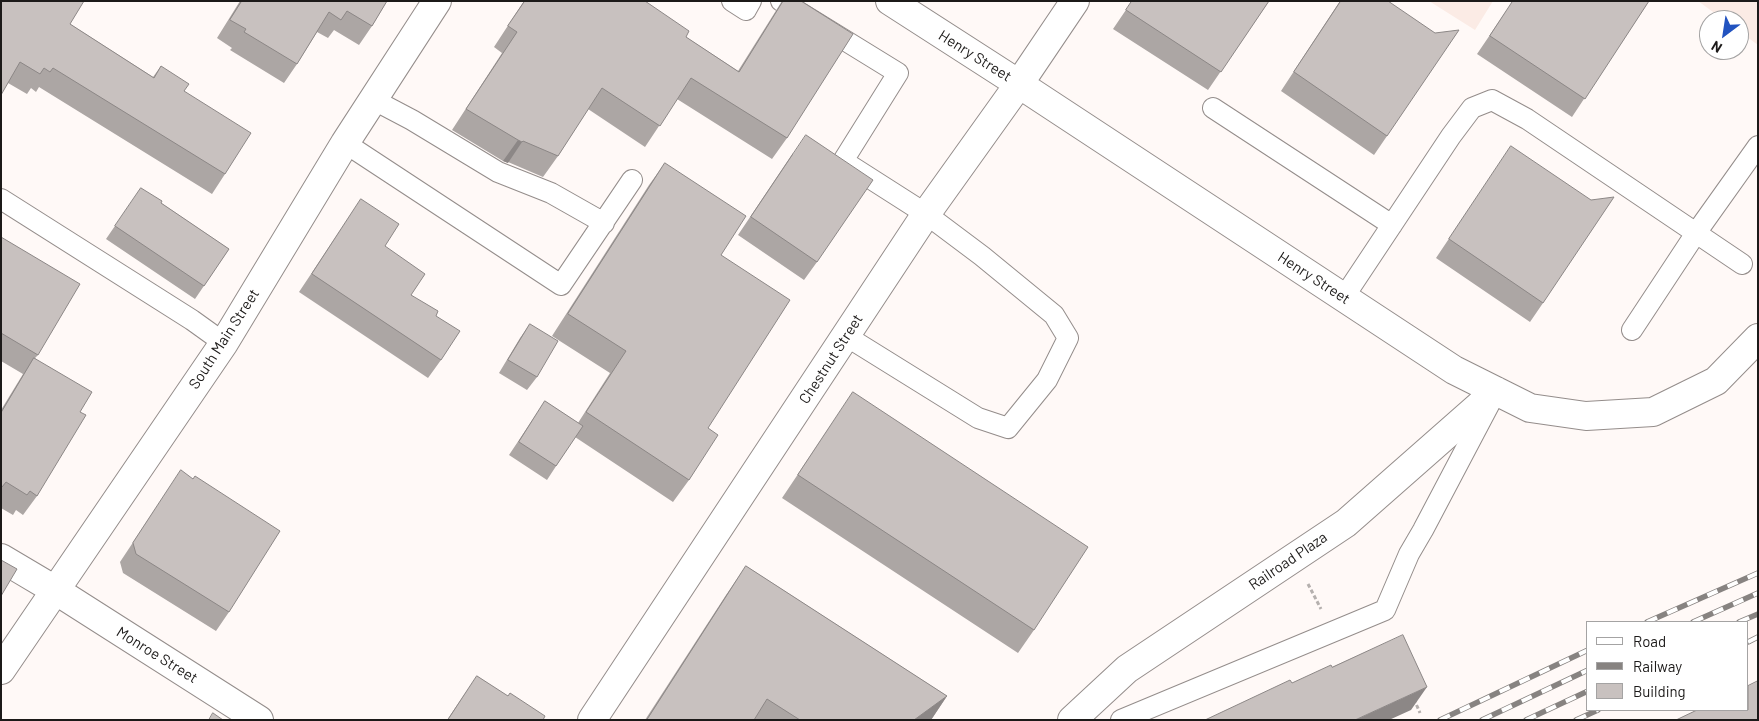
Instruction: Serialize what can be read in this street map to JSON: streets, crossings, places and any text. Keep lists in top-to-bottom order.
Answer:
{
  "streets": {
    "street": [
      "Henry Street",
      "South Main Street",
      "Chestnut Street",
      "Railroad Plaza",
      "Monroe Street"
    ]
  },
  "crossings": [
    ["Henry Street", "Chestnut Street"],
    ["Henry Street", "Railroad Plaza"],
    ["South Main Street", "Monroe Street"]
  ],
  "legend": ["Road", "Railway", "Building"],
  "north": "bottom left"
}
